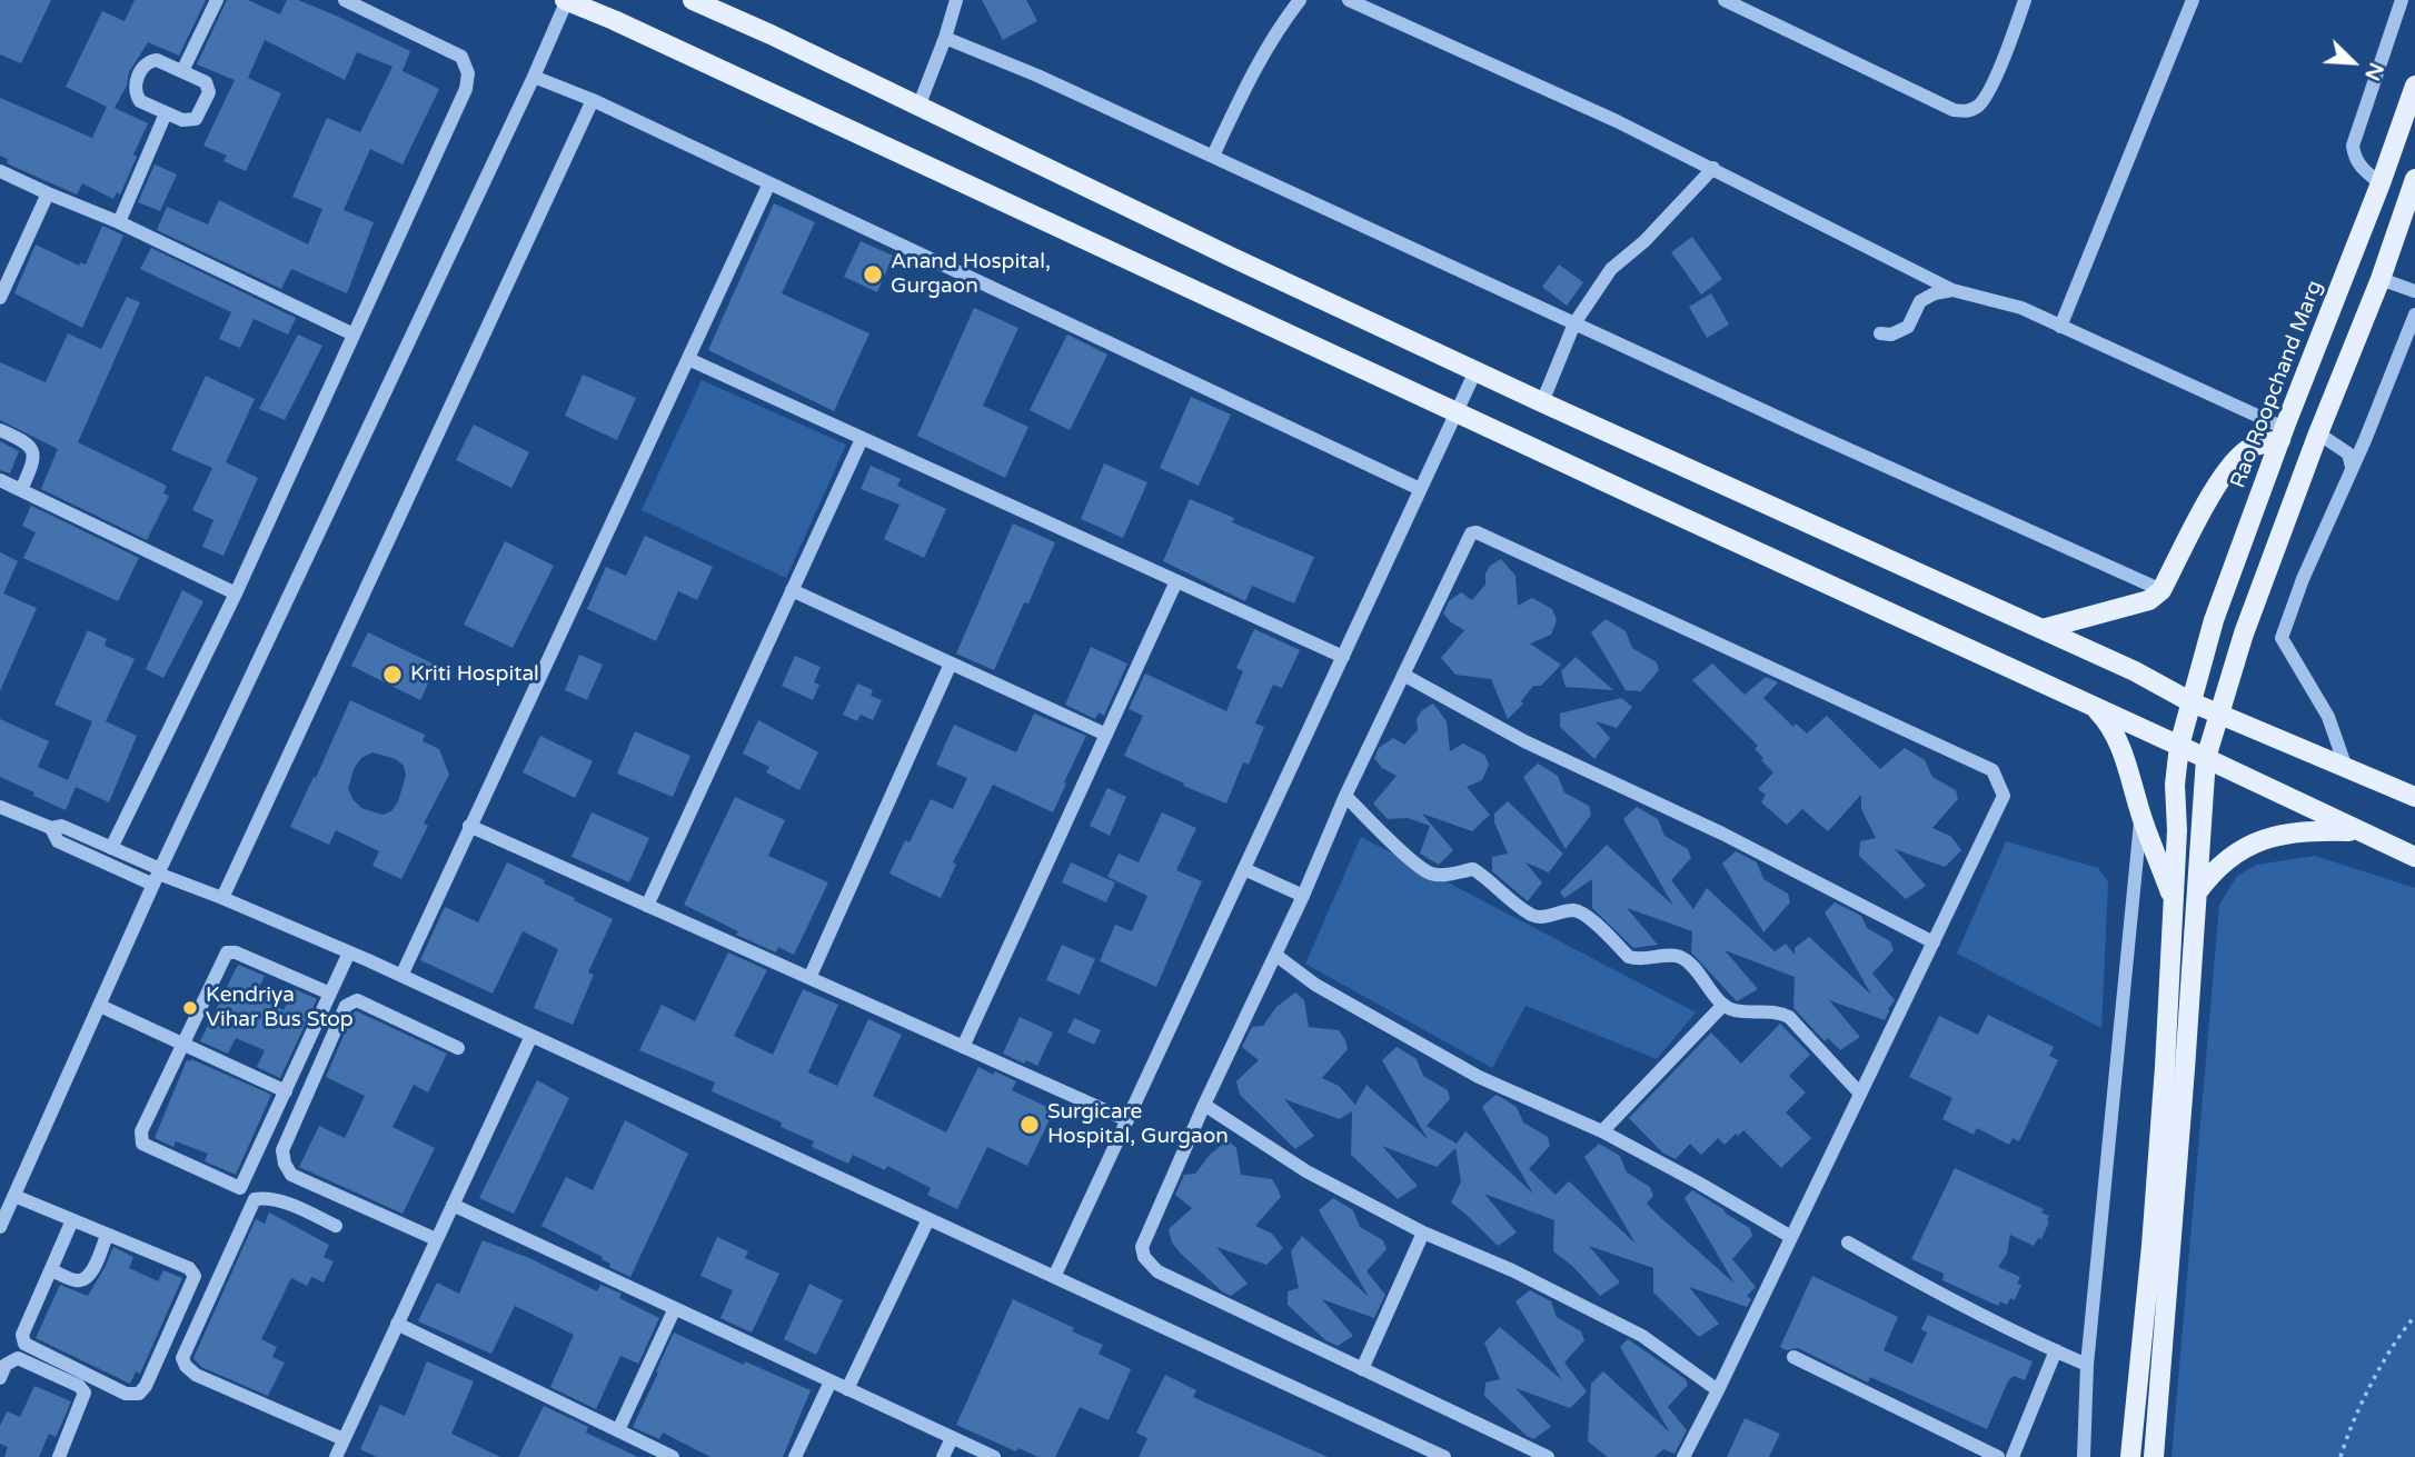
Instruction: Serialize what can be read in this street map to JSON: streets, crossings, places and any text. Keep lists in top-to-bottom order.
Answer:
{
  "streets": {
    "main road": ["Rao Roopchand Marg"]
  },
  "places": [
    "Anand Hospital, Gurgaon",
    "Kriti Hospital",
    "Kendriya Vihar Bus Stop",
    "Surgicare Hospital, Gurgaon"
  ],
  "north": "bottom right"
}
